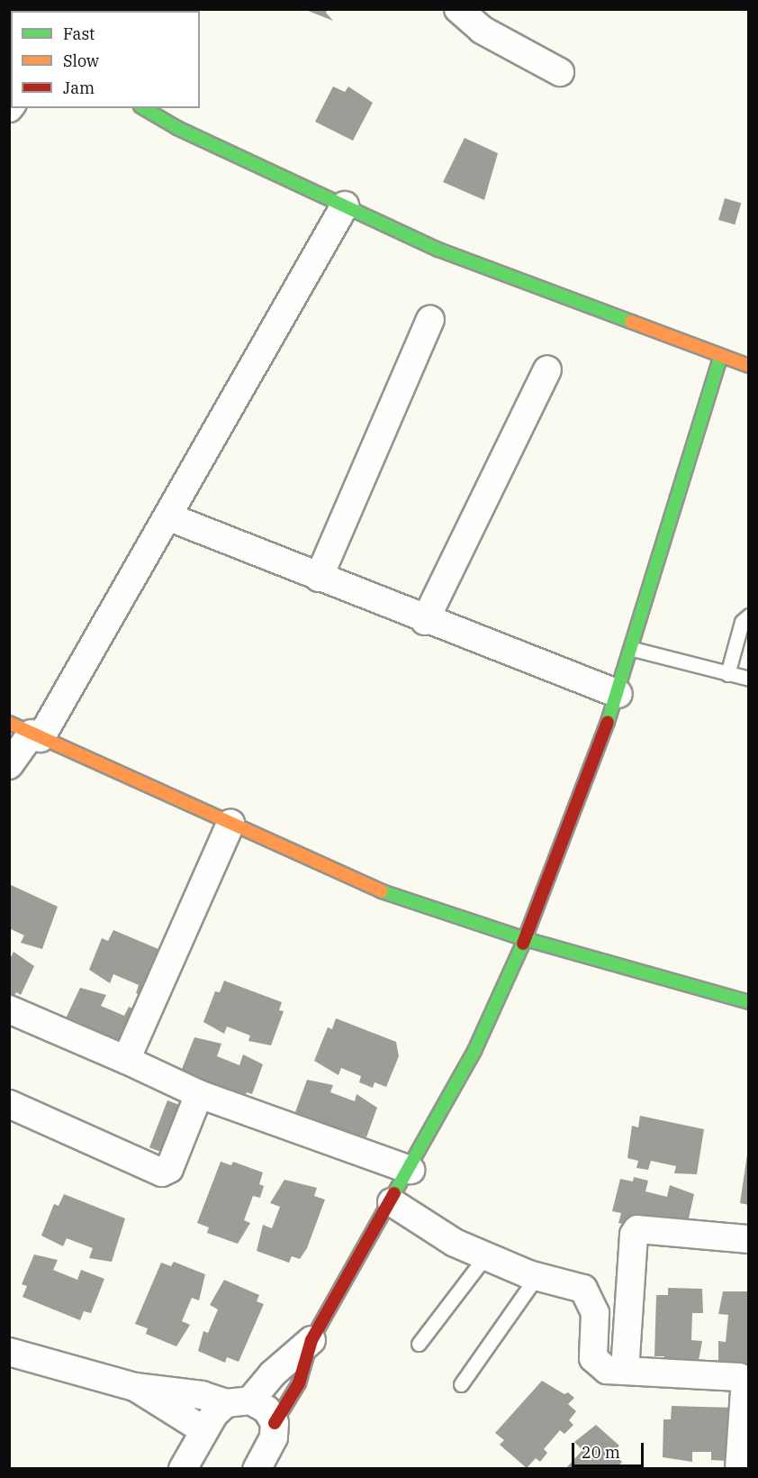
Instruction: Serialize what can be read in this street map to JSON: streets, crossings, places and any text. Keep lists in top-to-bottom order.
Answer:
{
  "legend": ["Fast", "Slow", "Jam"],
  "scale_bar": "20 m"
}
